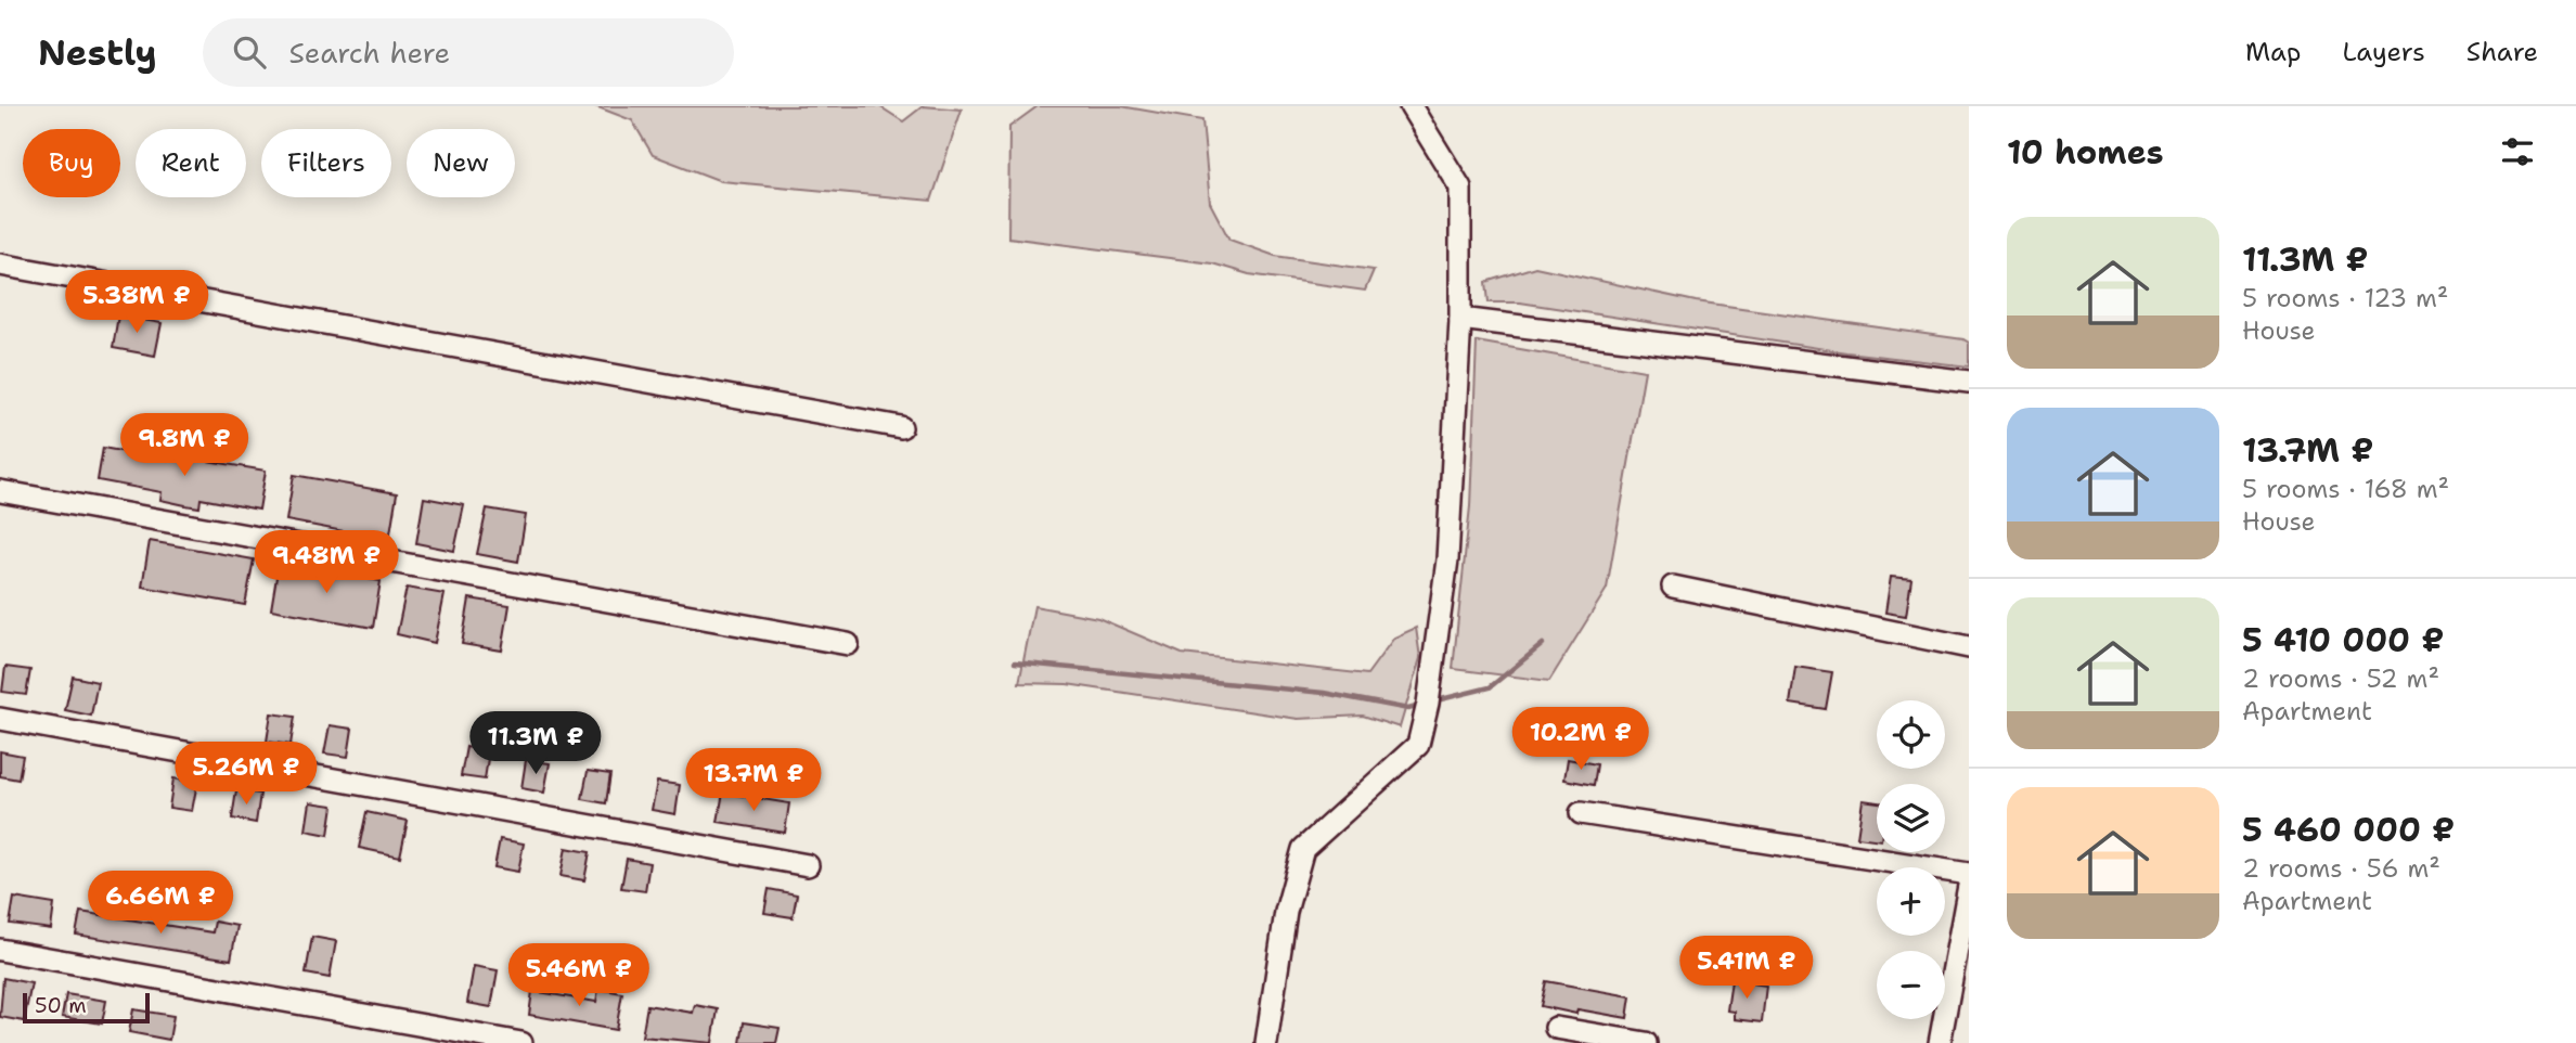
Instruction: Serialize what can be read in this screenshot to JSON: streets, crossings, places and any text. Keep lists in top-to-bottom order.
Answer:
{
  "scale_bar": "50 m",
  "page": {
    "header": "Nestly",
    "search": "Search here",
    "nav": ["Map", "Layers", "Share"],
    "heading": "10 homes",
    "chip": [
      "Buy",
      "Rent",
      "Filters",
      "New"
    ],
    "list": [
      {
        "name": "11.3M ₽",
        "note": "5 rooms · 123 m² · House"
      },
      {
        "name": "13.7M ₽",
        "note": "5 rooms · 168 m² · House"
      },
      {
        "name": "5 410 000 ₽",
        "note": "2 rooms · 52 m² · Apartment"
      },
      {
        "name": "5 460 000 ₽",
        "note": "2 rooms · 56 m² · Apartment"
      }
    ],
    "price": [
      "5.38M ₽",
      "9.8M ₽",
      "9.48M ₽",
      "10.2M ₽",
      "11.3M ₽",
      "5.26M ₽",
      "13.7M ₽",
      "6.66M ₽",
      "5.41M ₽",
      "5.46M ₽"
    ],
    "map_buttons": ["+", "−"],
    "scale": "50 m"
  }
}
